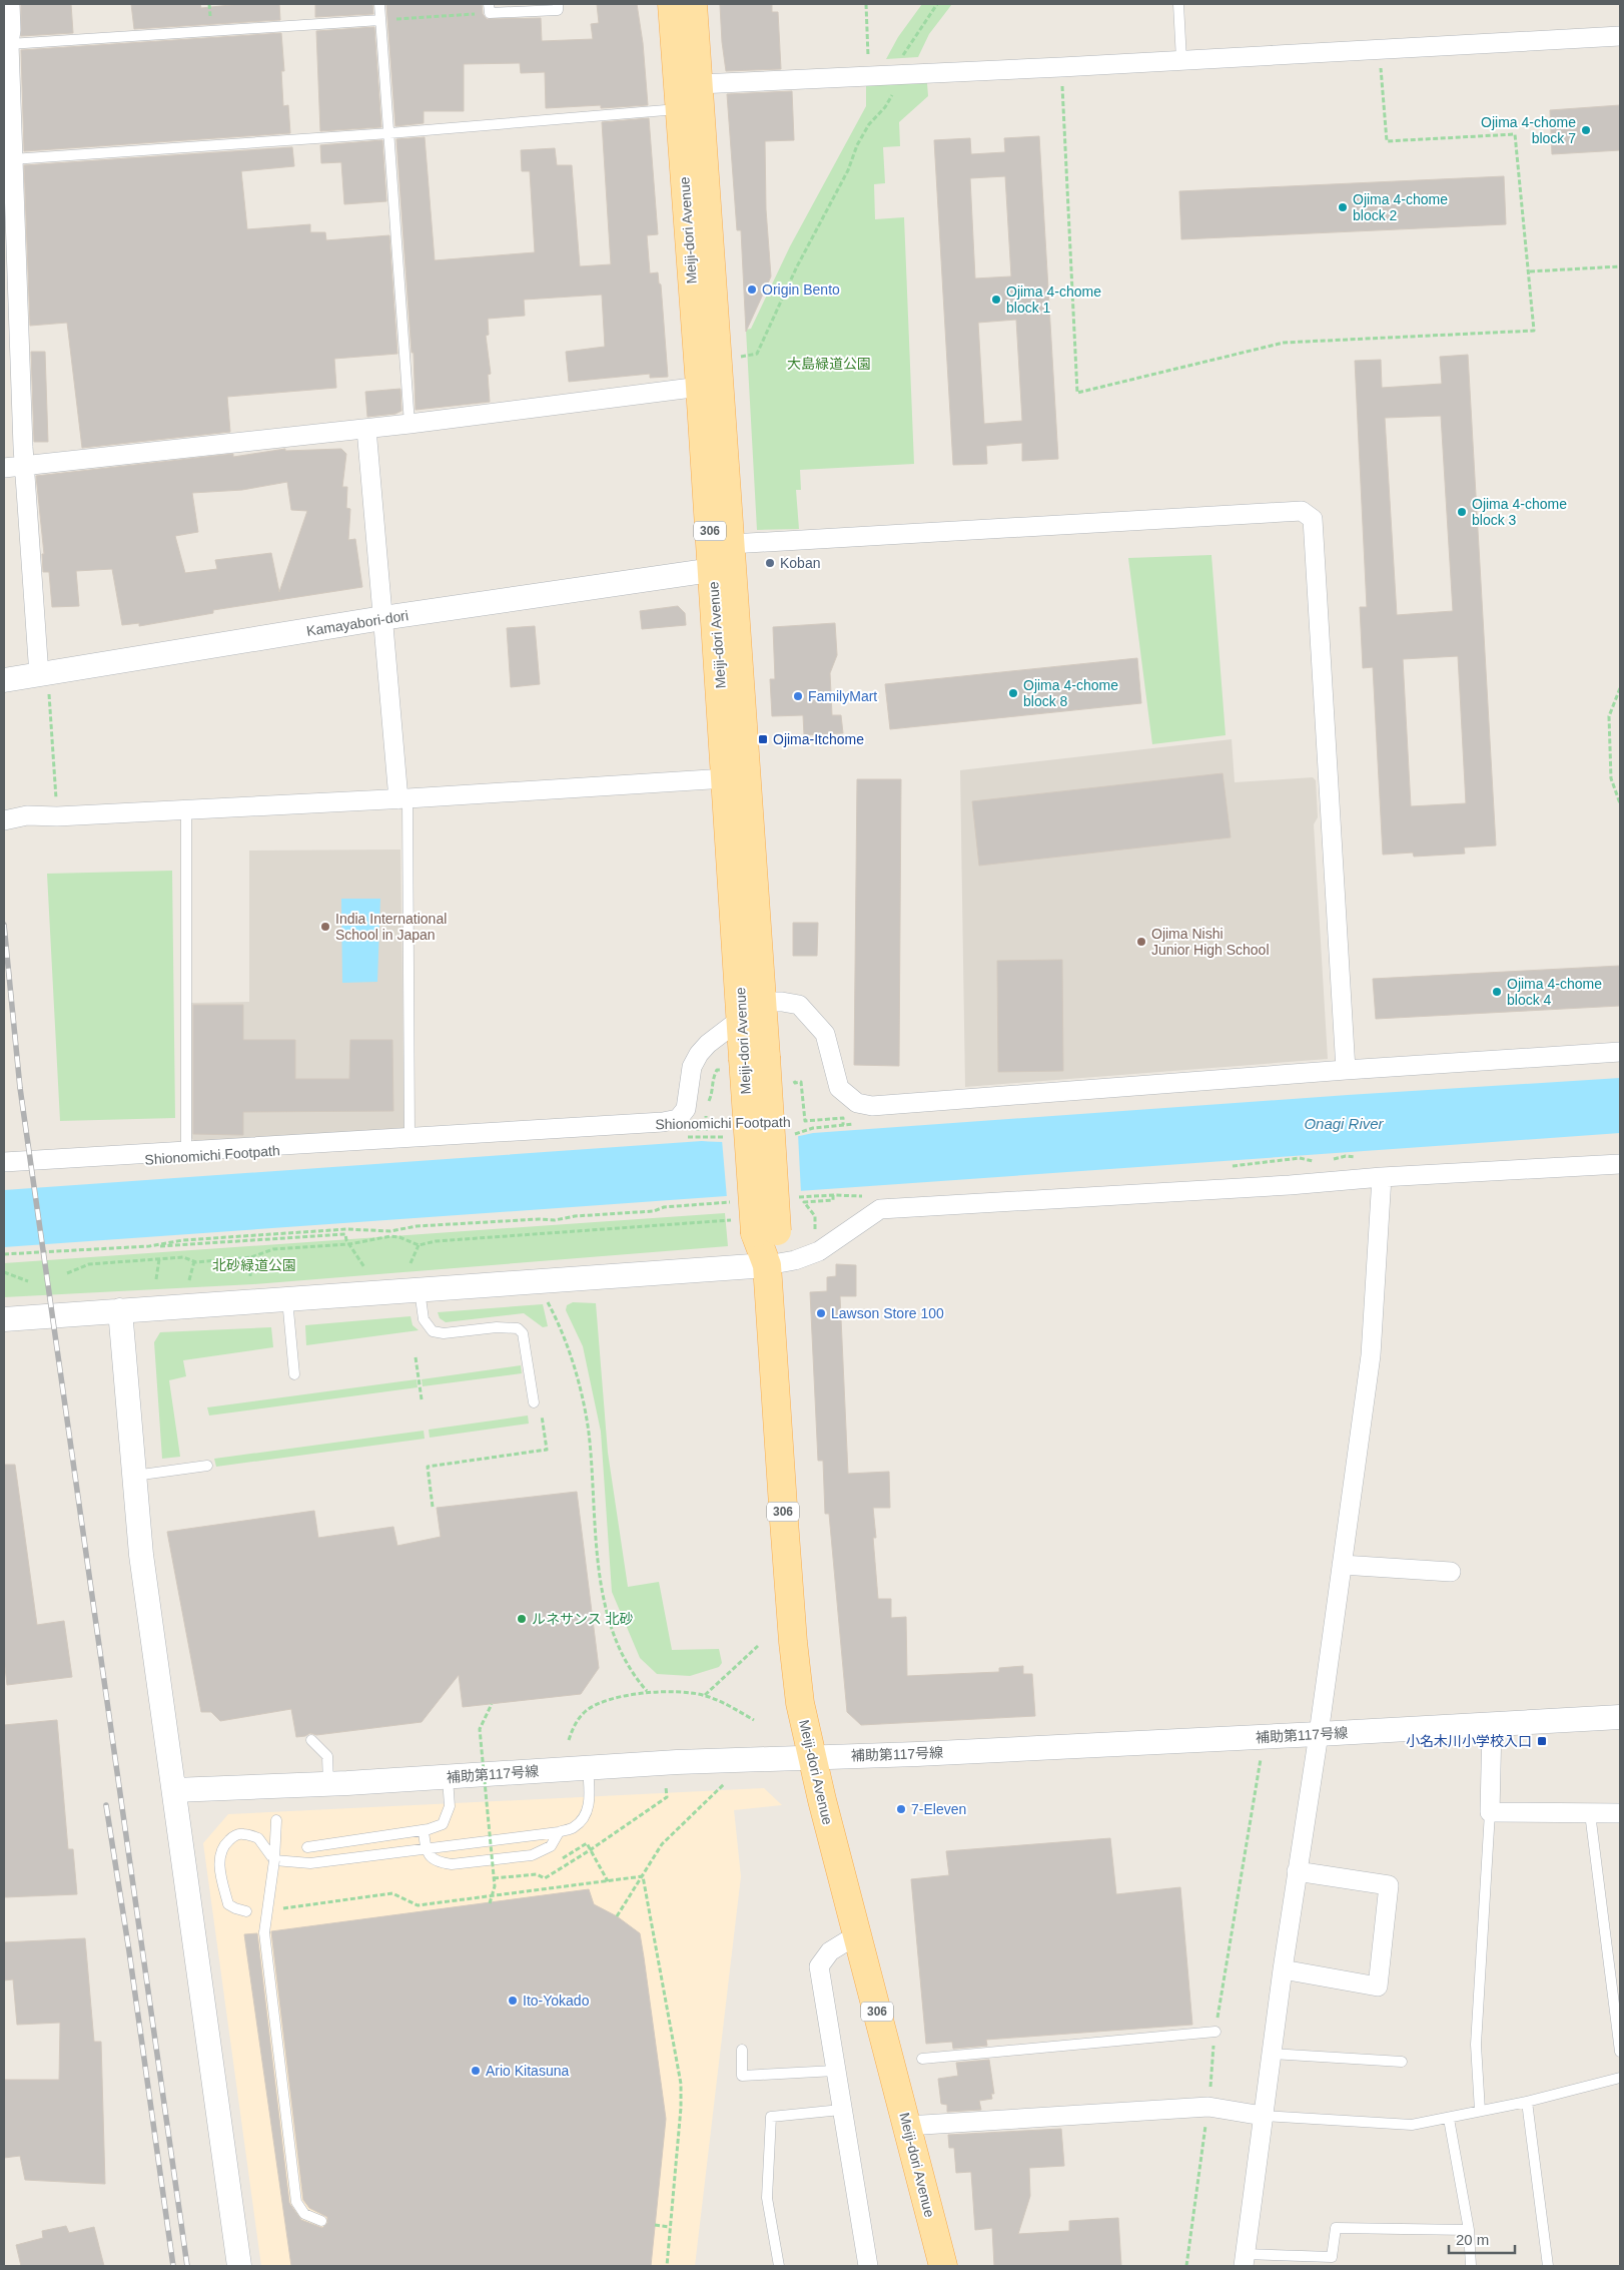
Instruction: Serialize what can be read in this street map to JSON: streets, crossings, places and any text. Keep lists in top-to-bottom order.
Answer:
{
  "streets": {
    "main road": ["Meiji-dori Avenue", "306"],
    "street": ["Kamayabori-dori", "補助第117号線"],
    "path": ["Shionomichi Footpath"]
  },
  "crossings": [
    ["Meiji-dori Avenue", "Kamayabori-dori"],
    ["Meiji-dori Avenue", "補助第117号線"]
  ],
  "water": ["Onagi River"],
  "parks": ["大島緑道公園", "北砂緑道公園"],
  "places": {
    "other": [
      "Ojima 4-chome block 7",
      "Ojima 4-chome block 2",
      "Origin Bento",
      "Ojima 4-chome block 1",
      "Ojima 4-chome block 3",
      "Koban",
      "Ojima 4-chome block 8",
      "FamilyMart",
      "India International School in Japan",
      "Ojima Nishi Junior High School",
      "Ojima 4-chome block 4",
      "Lawson Store 100",
      "ルネサンス 北砂",
      "7-Eleven",
      "Ito-Yokado",
      "Ario Kitasuna"
    ],
    "transit": ["Ojima-Itchome", "小名木川小学校入口"]
  },
  "scale_bar": "20 m"
}
